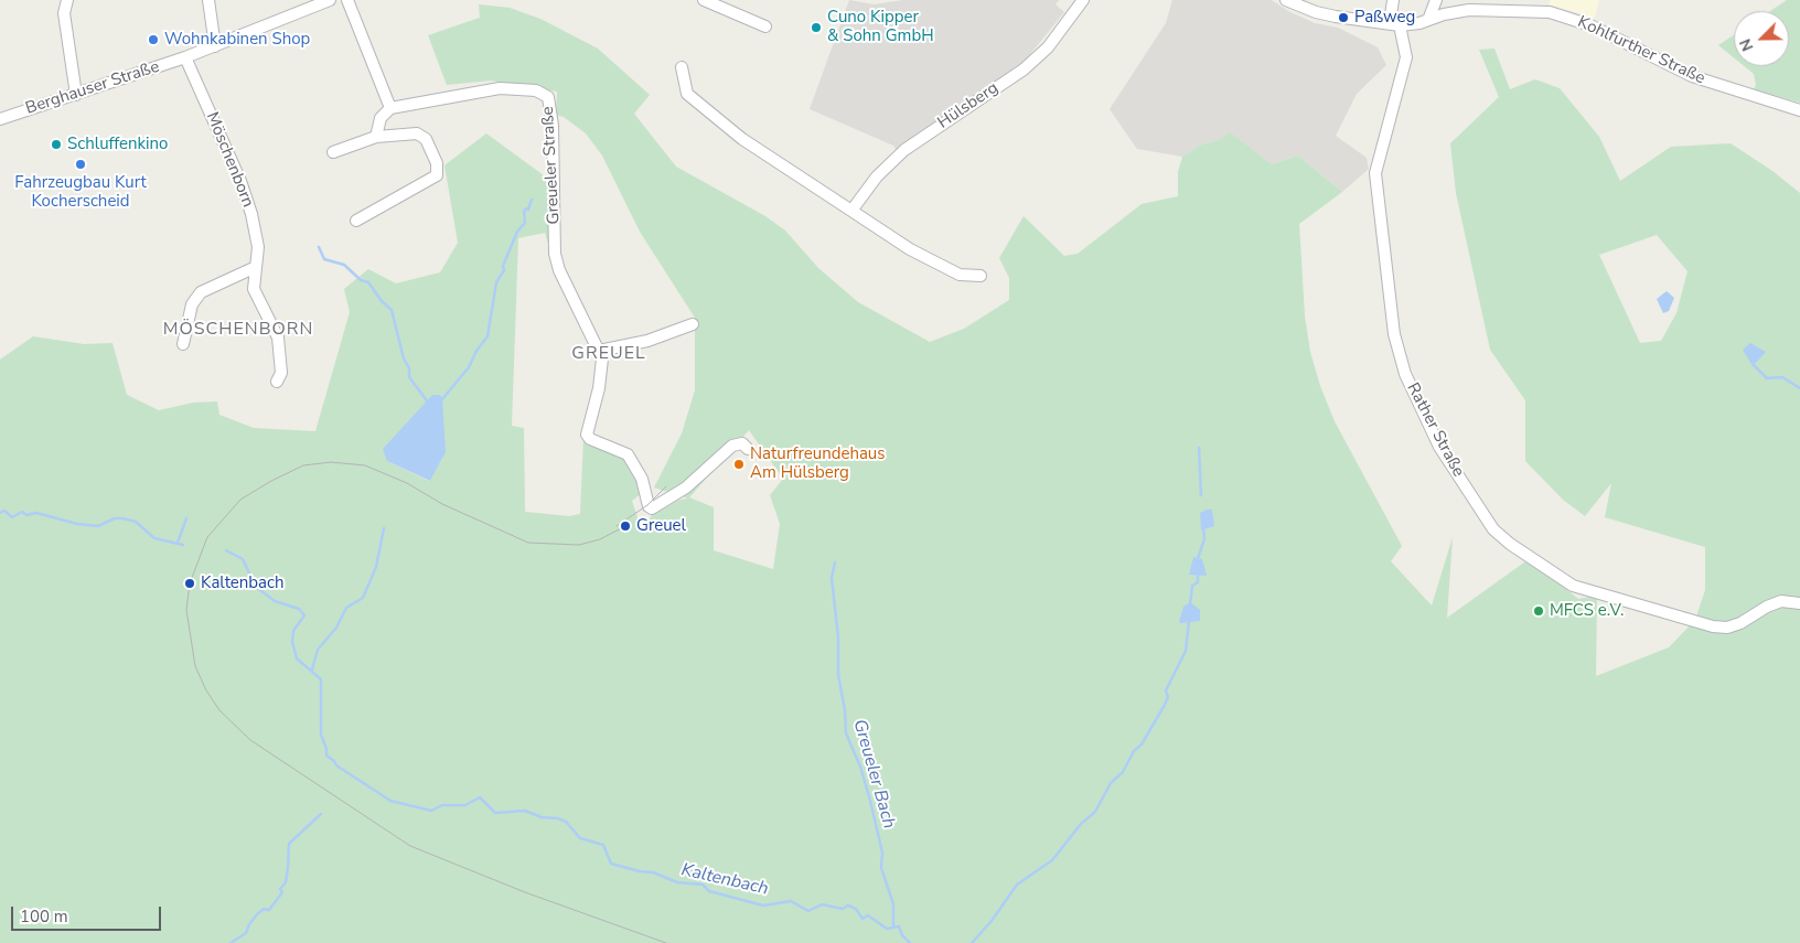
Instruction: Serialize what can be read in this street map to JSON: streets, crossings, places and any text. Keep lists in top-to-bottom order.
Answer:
{
  "streets": {
    "street": [
      "Kohlfurther Straße",
      "Berghauser Straße",
      "Hülsberg",
      "Möschenborn",
      "Greueler Straße",
      "Rather Straße"
    ]
  },
  "crossings": [
    ["Kohlfurther Straße", "Rather Straße"],
    ["Berghauser Straße", "Möschenborn"]
  ],
  "districts": ["MÖSCHENBORN", "GREUEL"],
  "water": ["Greueler Bach", "Kaltenbach"],
  "places": [
    "Paßweg",
    "Cuno Kipper & Sohn GmbH",
    "Wohnkabinen Shop",
    "Schluffenkino",
    "Fahrzeugbau Kurt Kocherscheid",
    "Naturfreundehaus Am Hülsberg",
    "Greuel",
    "Kaltenbach",
    "MFCS e.V."
  ],
  "scale_bar": "100 m",
  "north": "bottom left"
}
